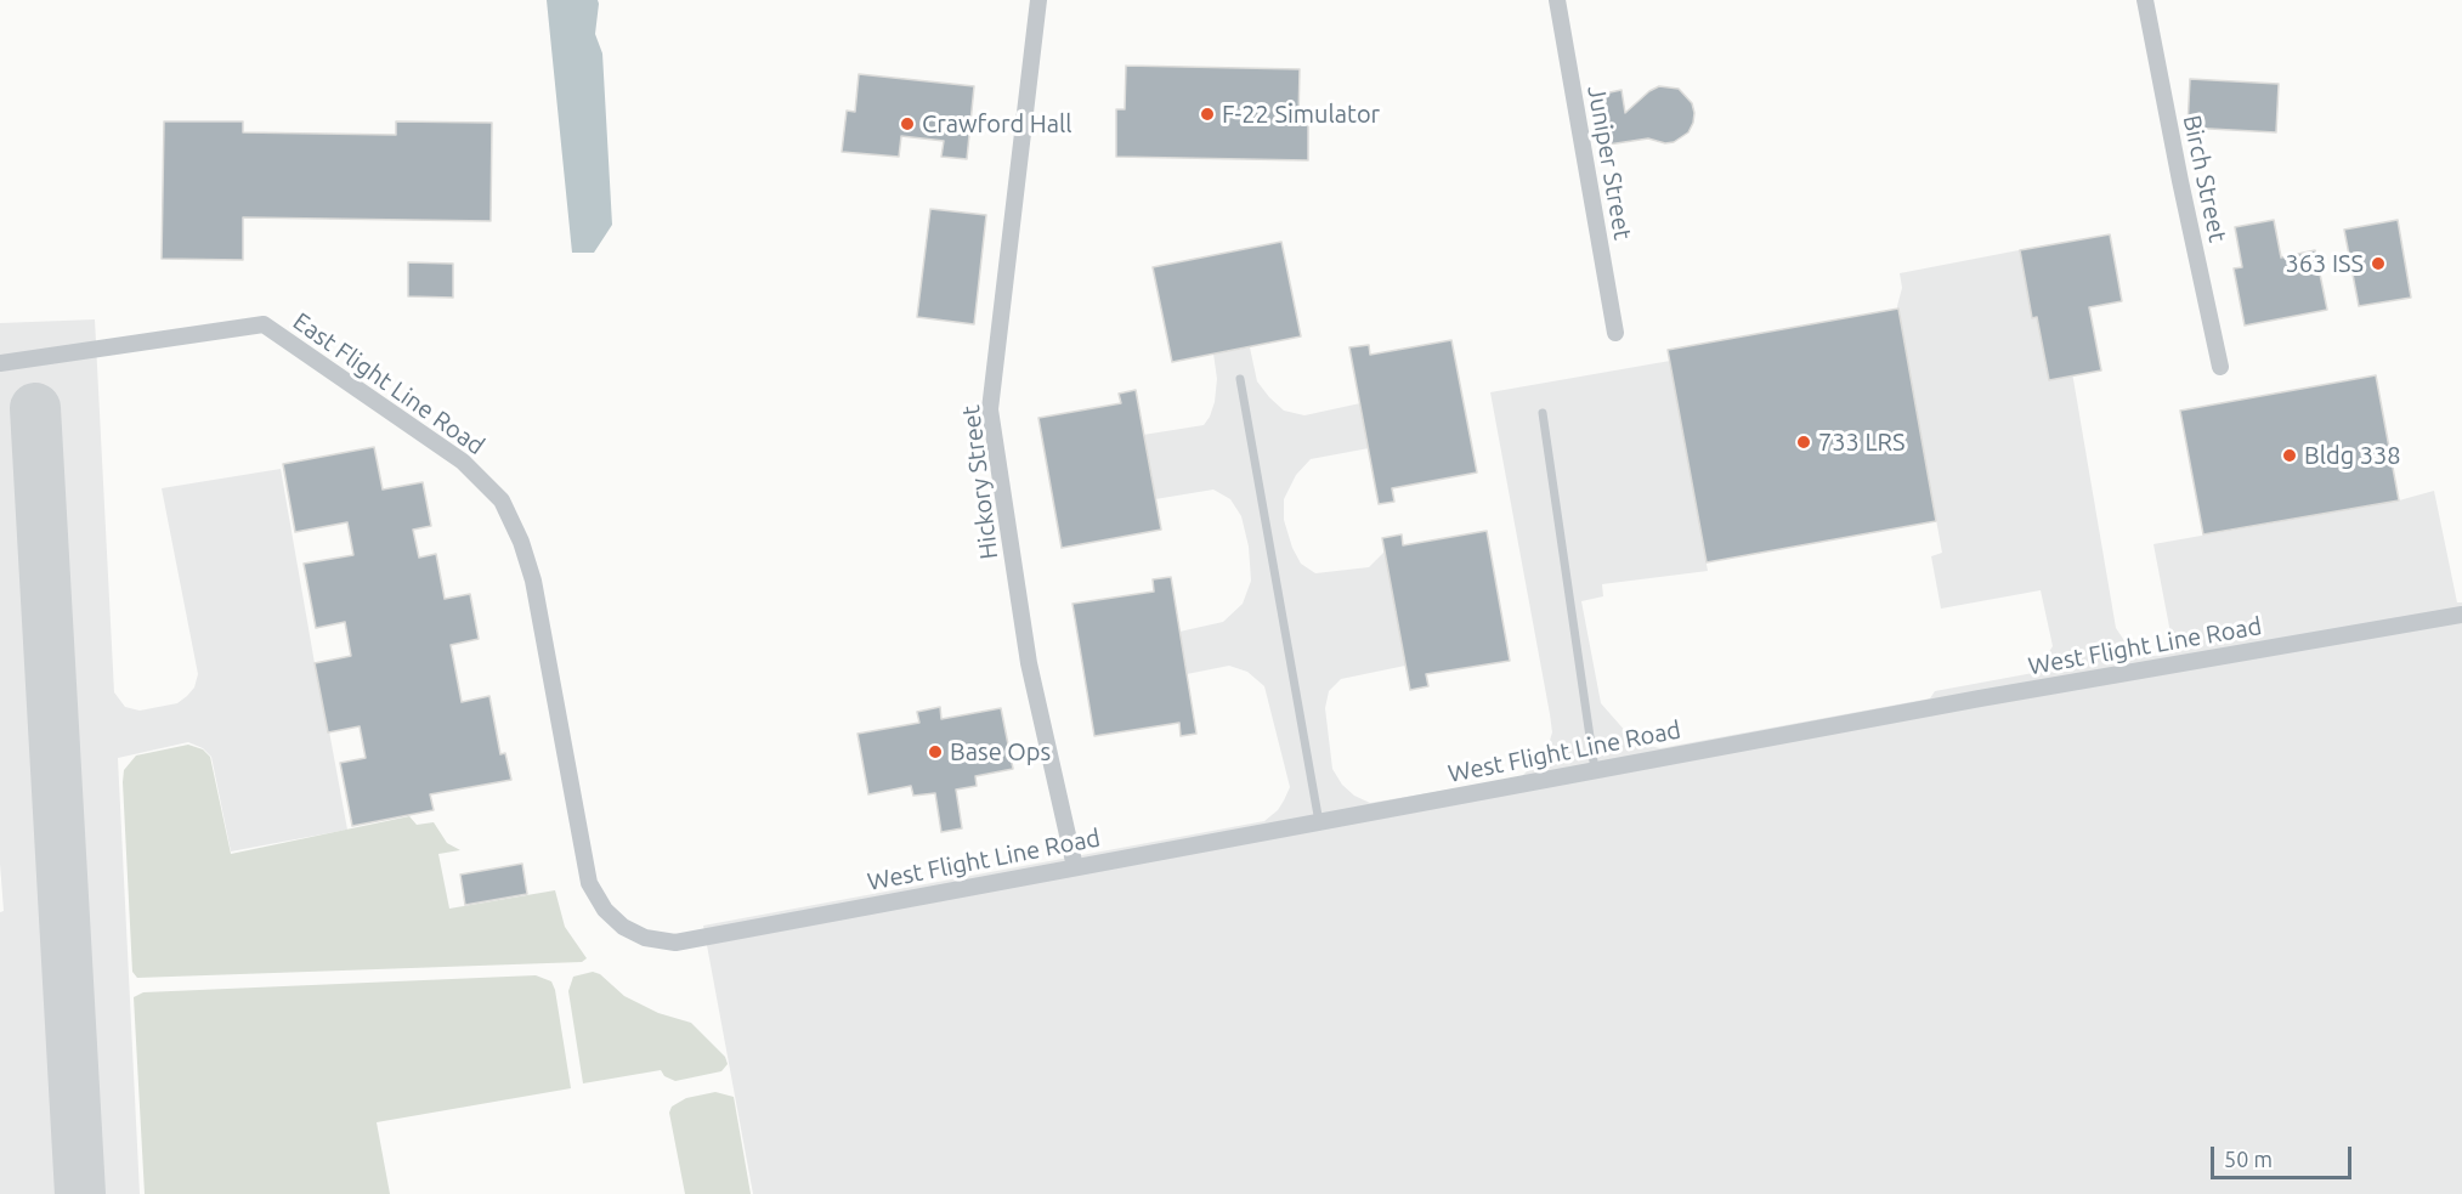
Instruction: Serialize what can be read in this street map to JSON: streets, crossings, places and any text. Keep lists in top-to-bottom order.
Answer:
{
  "streets": {
    "street": [
      "Juniper Street",
      "Birch Street",
      "East Flight Line Road",
      "Hickory Street",
      "West Flight Line Road"
    ]
  },
  "crossings": [
    ["East Flight Line Road", "West Flight Line Road"],
    ["Hickory Street", "West Flight Line Road"]
  ],
  "places": [
    "F-22 Simulator",
    "Crawford Hall",
    "363 ISS",
    "733 LRS",
    "Bldg 338",
    "Base Ops"
  ],
  "scale_bar": "50 m"
}
